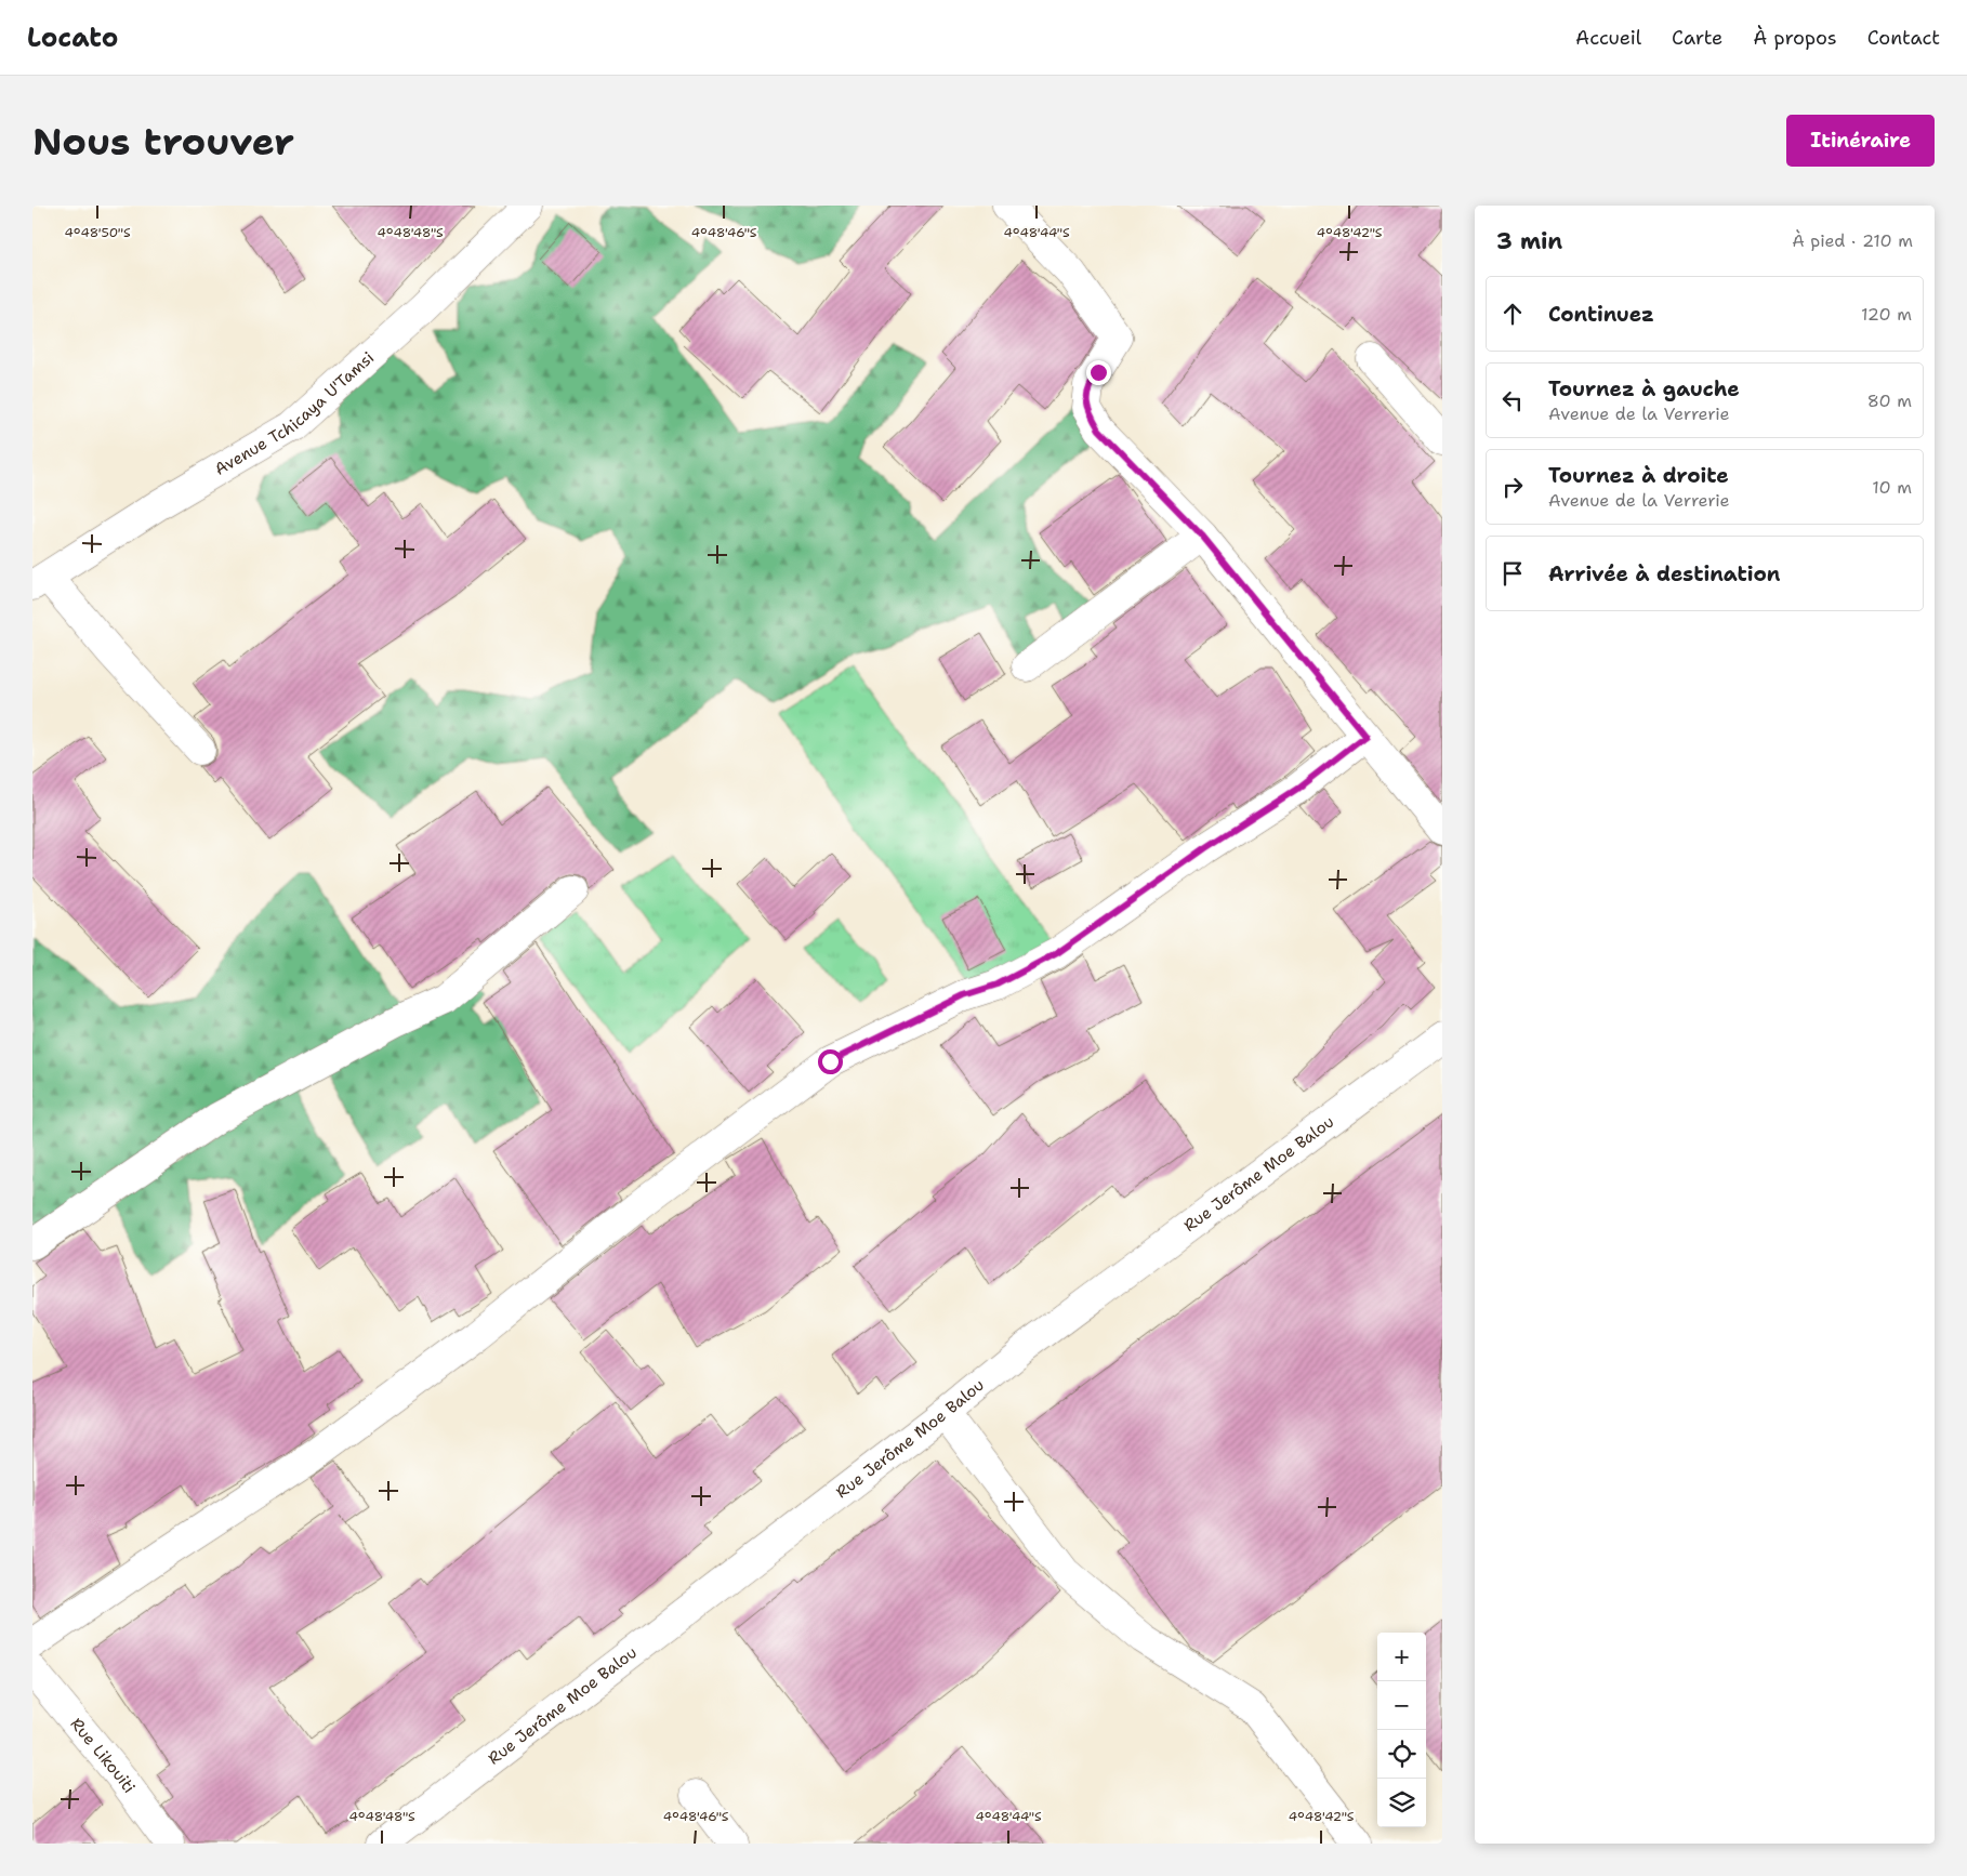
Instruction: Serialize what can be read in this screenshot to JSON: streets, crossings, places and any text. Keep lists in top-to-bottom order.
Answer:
{
  "streets": {
    "street": ["Avenue Tchicaya U'Tamsi", "Rue Jerôme Moe Balou", "Rue Likouiti"]
  },
  "page": {
    "header": "Locato",
    "nav": [
      "Accueil",
      "Carte",
      "À propos",
      "Contact"
    ],
    "buttons": "Itinéraire",
    "title": "Nous trouver",
    "heading": ["3 min", "À pied · 210 m"],
    "list": [
      ["Continuez", "120 m"],
      ["Tournez à gauche", "Avenue de la Verrerie", "80 m"],
      ["Tournez à droite", "Avenue de la Verrerie", "10 m"],
      "Arrivée à destination"
    ],
    "map_buttons": ["+", "−"]
  },
  "coordinates": [
    "4°48'50\"S",
    "4°48'48\"S",
    "4°48'46\"S",
    "4°48'44\"S",
    "4°48'42\"S"
  ]
}
